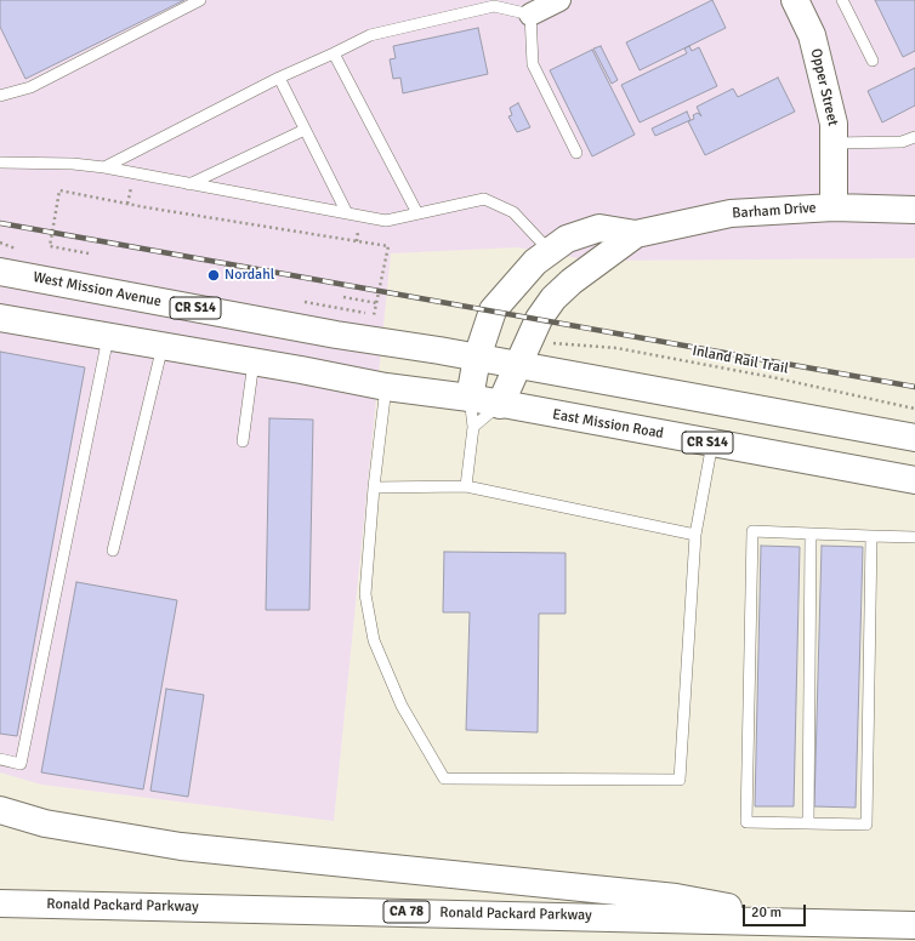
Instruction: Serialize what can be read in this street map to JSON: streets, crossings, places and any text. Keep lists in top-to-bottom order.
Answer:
{
  "streets": {
    "main road": [
      "Opper Street",
      "Barham Drive",
      "West Mission Avenue",
      "CR S14",
      "East Mission Road",
      "Ronald Packard Parkway",
      "CA 78"
    ],
    "path": ["Inland Rail Trail"]
  },
  "crossings": [
    ["Opper Street", "Barham Drive"],
    ["Barham Drive", "West Mission Avenue"],
    ["Barham Drive", "CR S14"],
    ["Barham Drive", "East Mission Road"],
    ["West Mission Avenue", "CR S14"],
    ["CR S14", "East Mission Road"]
  ],
  "places": ["Nordahl"],
  "scale_bar": "20 m"
}
